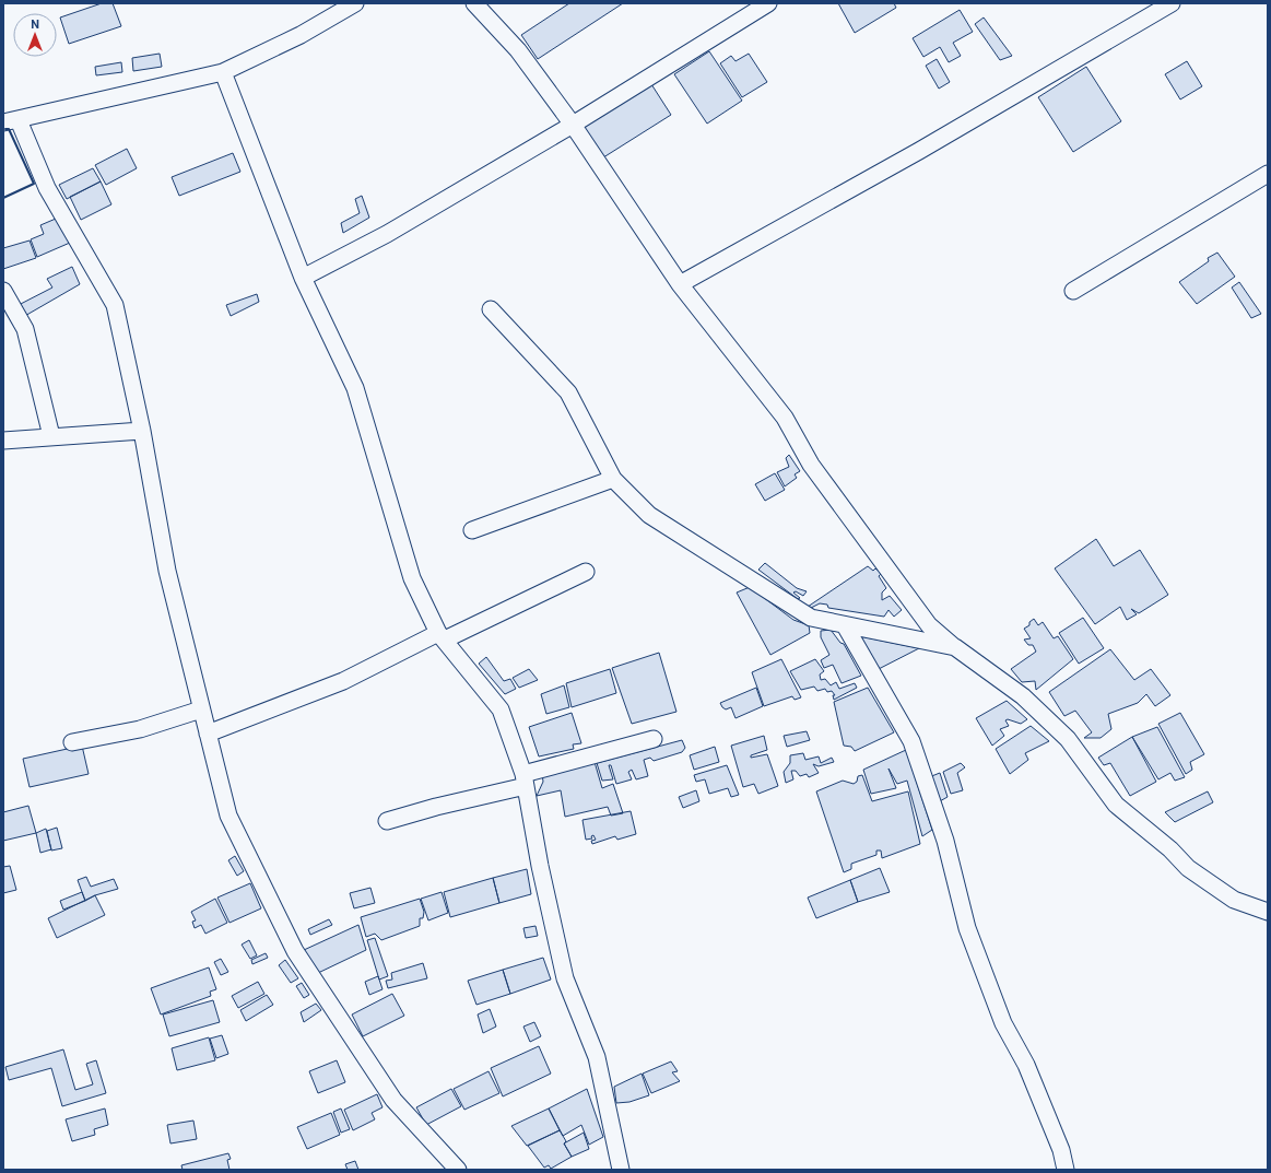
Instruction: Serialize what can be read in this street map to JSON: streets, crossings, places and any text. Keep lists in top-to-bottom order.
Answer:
{
  "north": "top"
}
